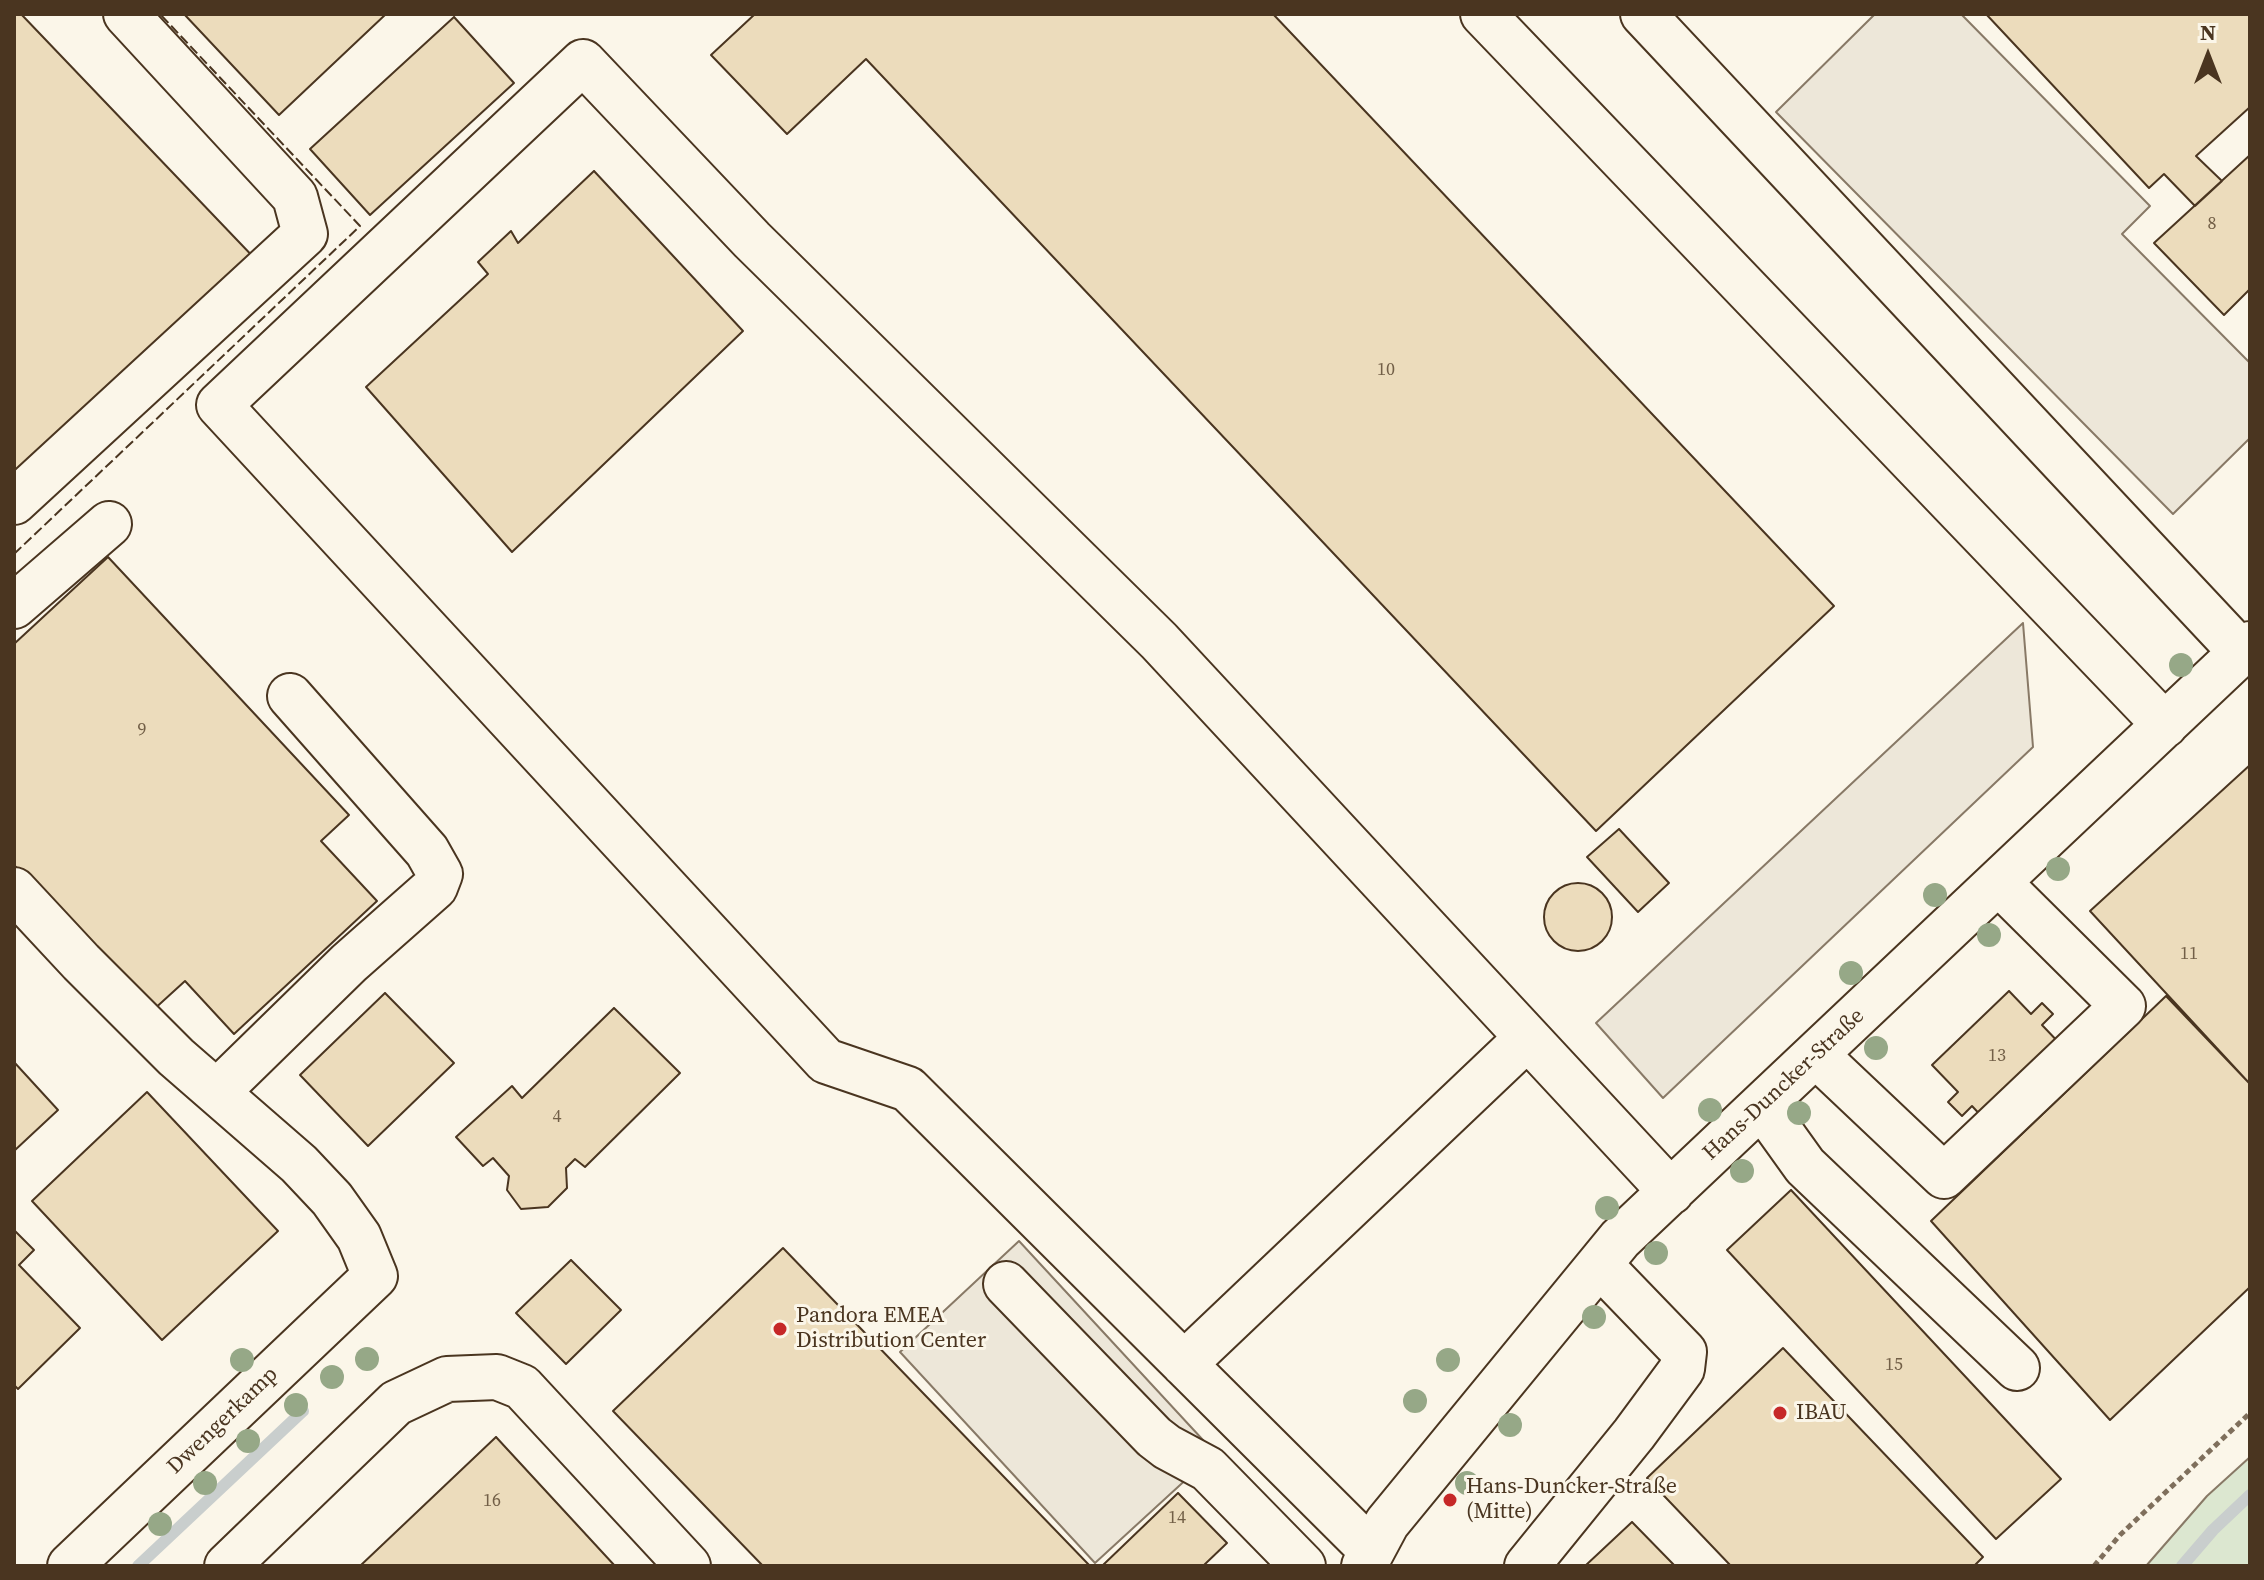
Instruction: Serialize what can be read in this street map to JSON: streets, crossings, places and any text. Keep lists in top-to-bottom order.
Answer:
{
  "streets": {
    "street": ["Hans-Duncker-Straße", "Dwengerkamp"]
  },
  "places": ["Pandora EMEA Distribution Center", "IBAU", "Hans-Duncker-Straße (Mitte)"],
  "house_numbers": [
    "8",
    "10",
    "9",
    "11",
    "13",
    "4",
    "15",
    "16",
    "14"
  ],
  "north": "top"
}
